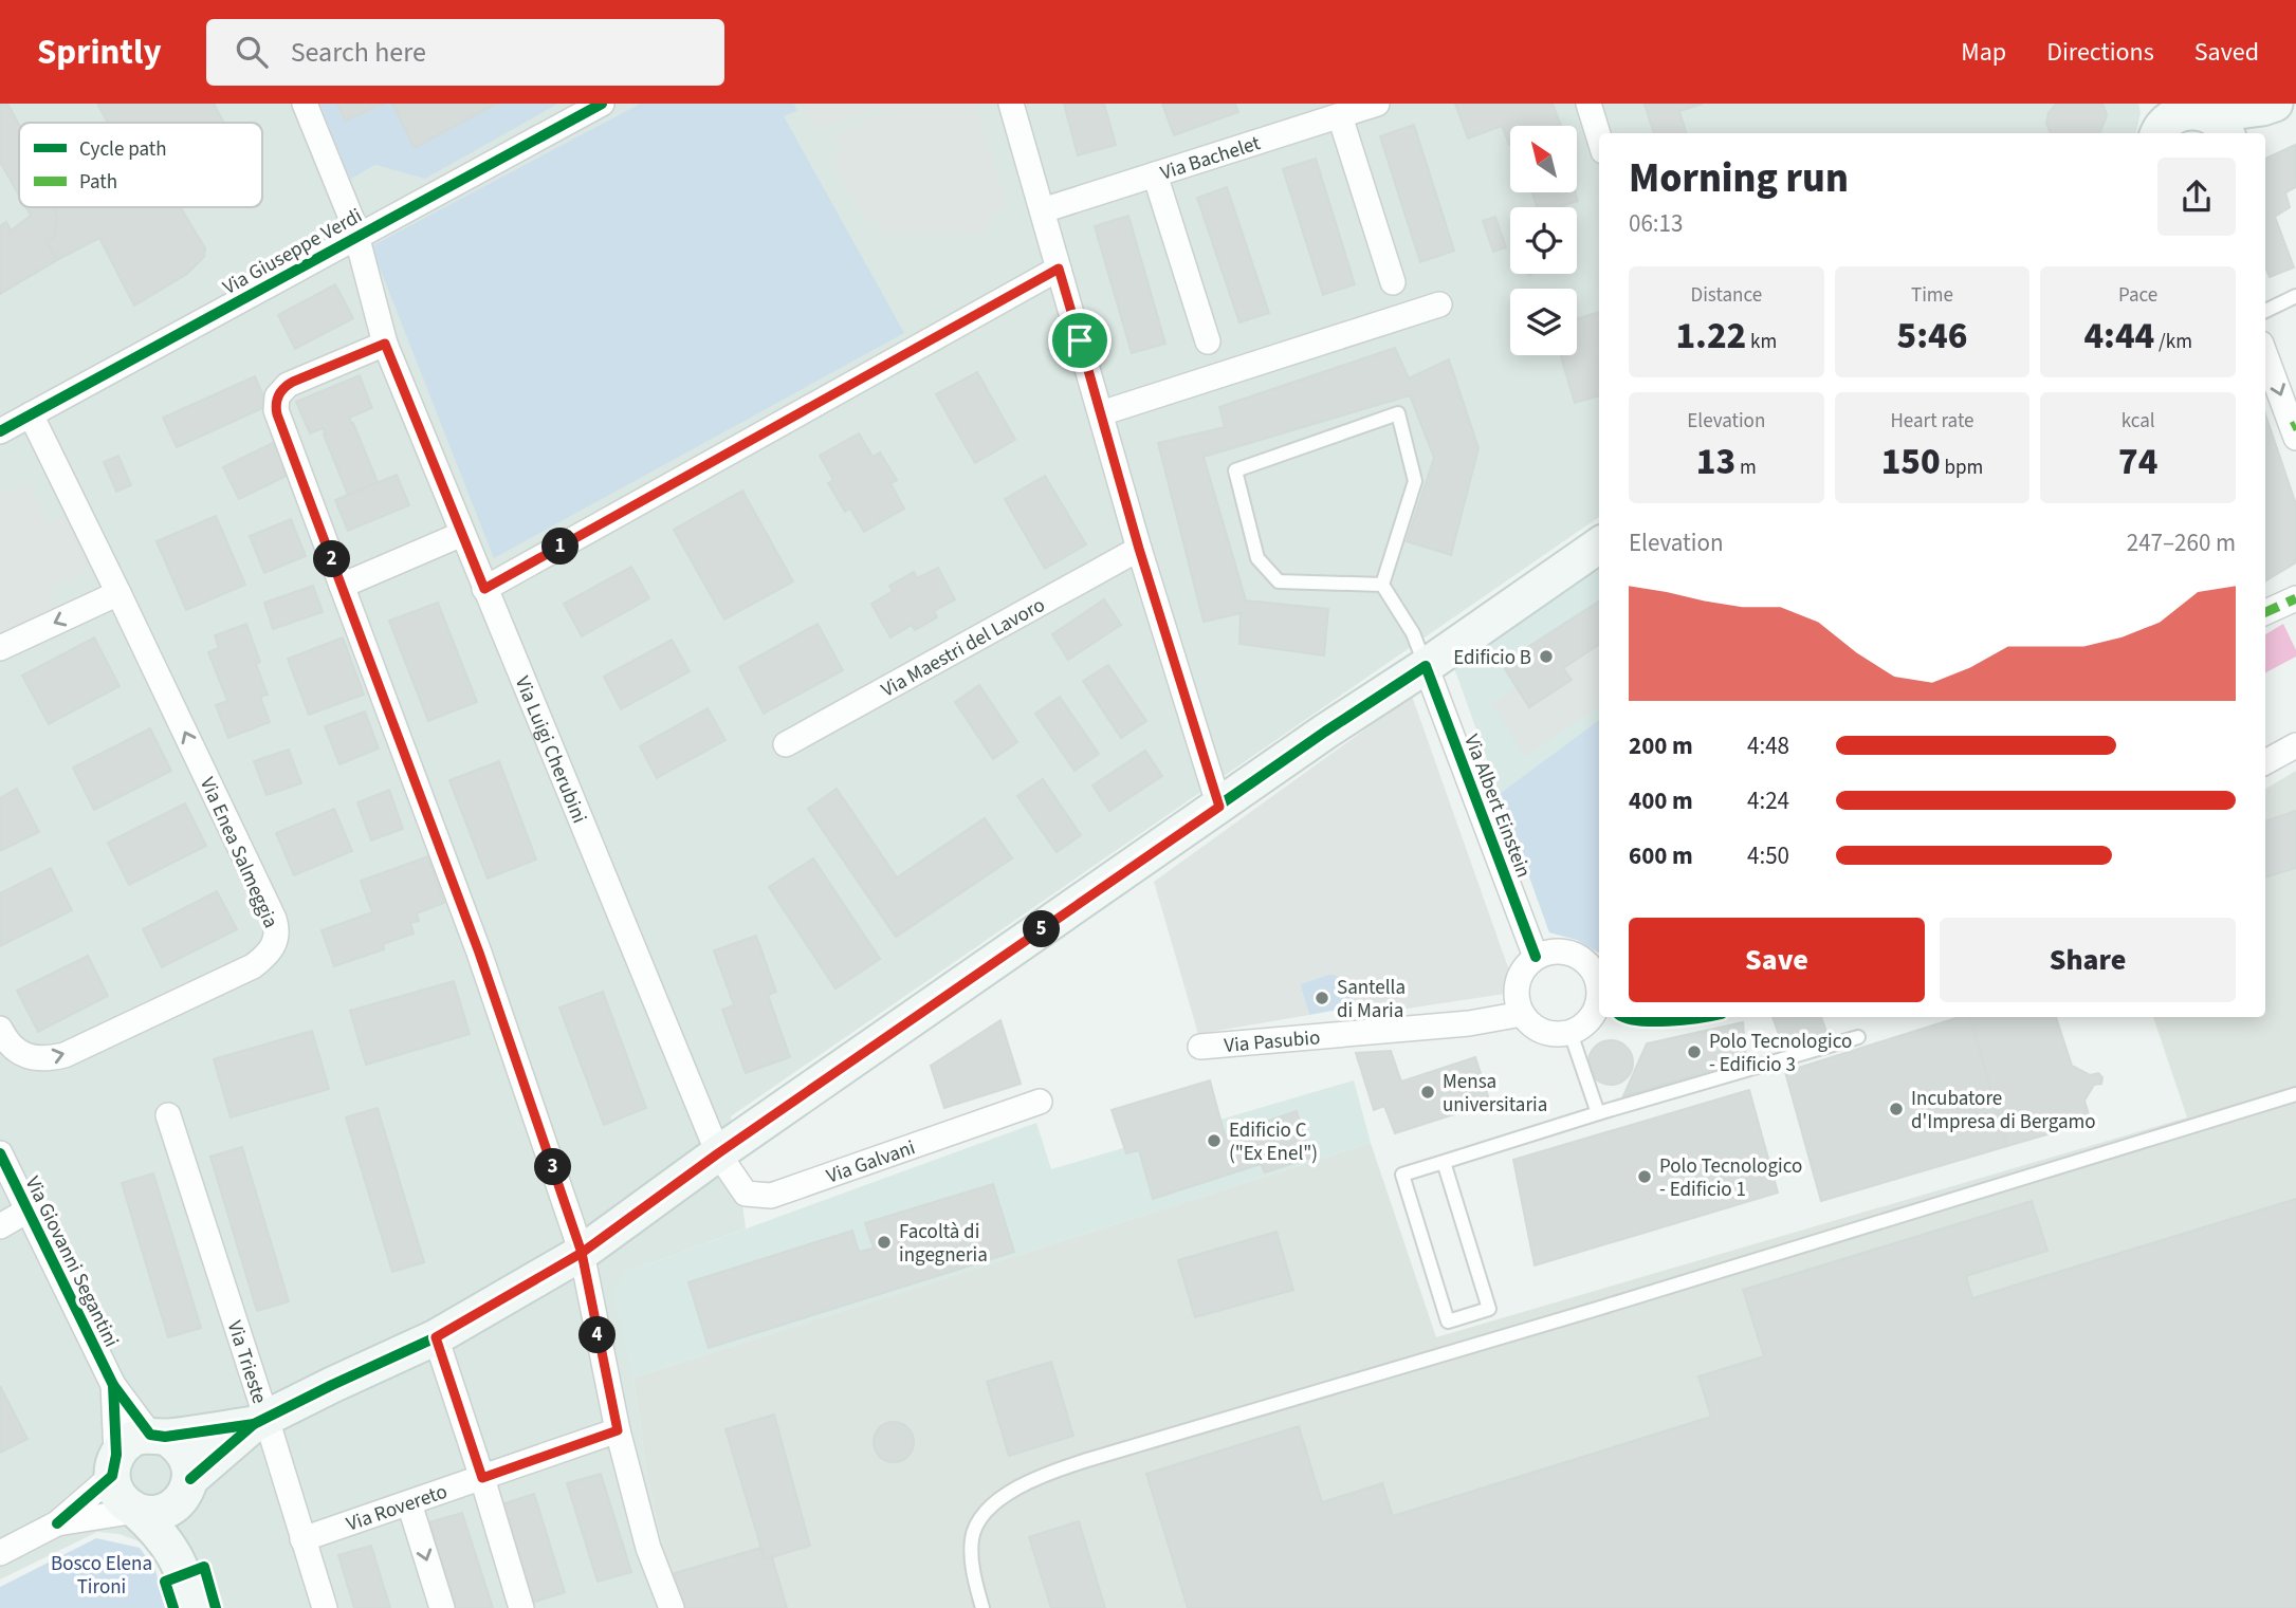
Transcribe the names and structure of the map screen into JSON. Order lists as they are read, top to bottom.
{
  "streets": {
    "street": [
      "Via Bachelet",
      "Via Giuseppe Verdi",
      "Via Maestri del Lavoro",
      "Via Luigi Cherubini",
      "Via Albert Einstein",
      "Via Enea Salmeggia",
      "Via Pasubio",
      "Via Galvani",
      "Via Giovanni Segantini",
      "Via Trieste",
      "Via Rovereto"
    ]
  },
  "crossings": [
    ["Via Giuseppe Verdi", "Via Luigi Cherubini"],
    ["Via Giuseppe Verdi", "Via Enea Salmeggia"],
    ["Via Luigi Cherubini", "Via Galvani"],
    ["Via Trieste", "Via Rovereto"]
  ],
  "parks": ["Bosco Elena Tironi"],
  "places": [
    "Edificio B",
    "Santella di Maria",
    "Polo Tecnologico - Edificio 3",
    "Mensa universitaria",
    "Incubatore d'Impresa di Bergamo",
    "Edificio C (\"Ex Enel\")",
    "Polo Tecnologico - Edificio 1",
    "Facoltà di ingegneria"
  ],
  "legend": ["Cycle path", "Path"],
  "north": "top left",
  "page": {
    "header": "Sprintly",
    "search": "Search here",
    "nav": ["Map", "Directions", "Saved"],
    "heading": ["Morning run", "06:13"],
    "stats": [
      ["Distance", "1.22 km"],
      ["Time", "5:46"],
      ["Pace", "4:44 /km"],
      ["Elevation", "13 m"],
      ["Heart rate", "150 bpm"],
      ["kcal", "74"]
    ],
    "chart": ["Elevation", "247–260 m"],
    "pins": [
      "1",
      "2",
      "5",
      "3",
      "4"
    ],
    "list": [
      {
        "name": "200 m",
        "note": "4:48"
      },
      {
        "name": "400 m",
        "note": "4:24"
      },
      {
        "name": "600 m",
        "note": "4:50"
      }
    ],
    "buttons": ["Save", "Share"]
  }
}
